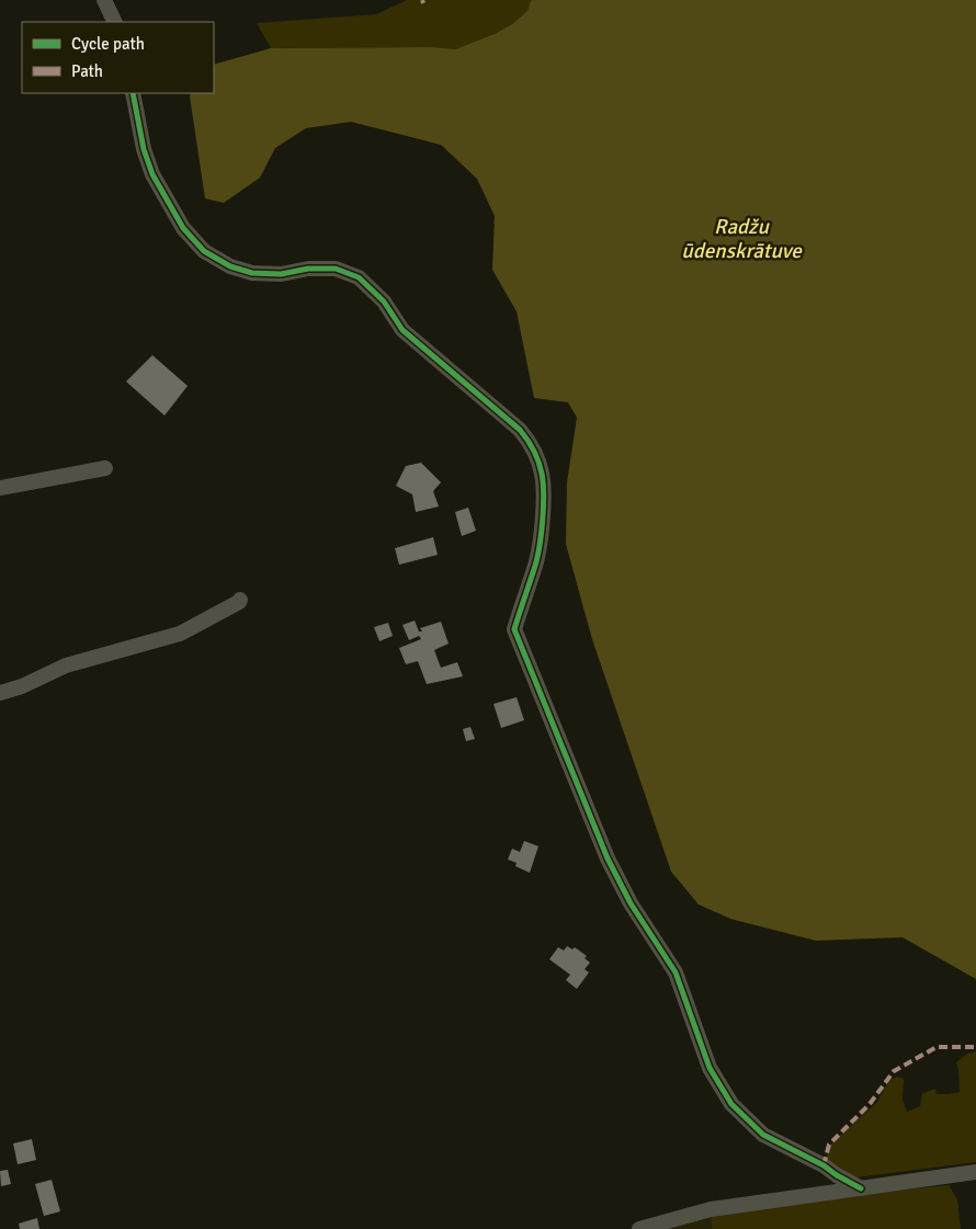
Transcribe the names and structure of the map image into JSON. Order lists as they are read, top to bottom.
{
  "water": ["Radžu ūdenskrātuve"],
  "legend": ["Cycle path", "Path"]
}
